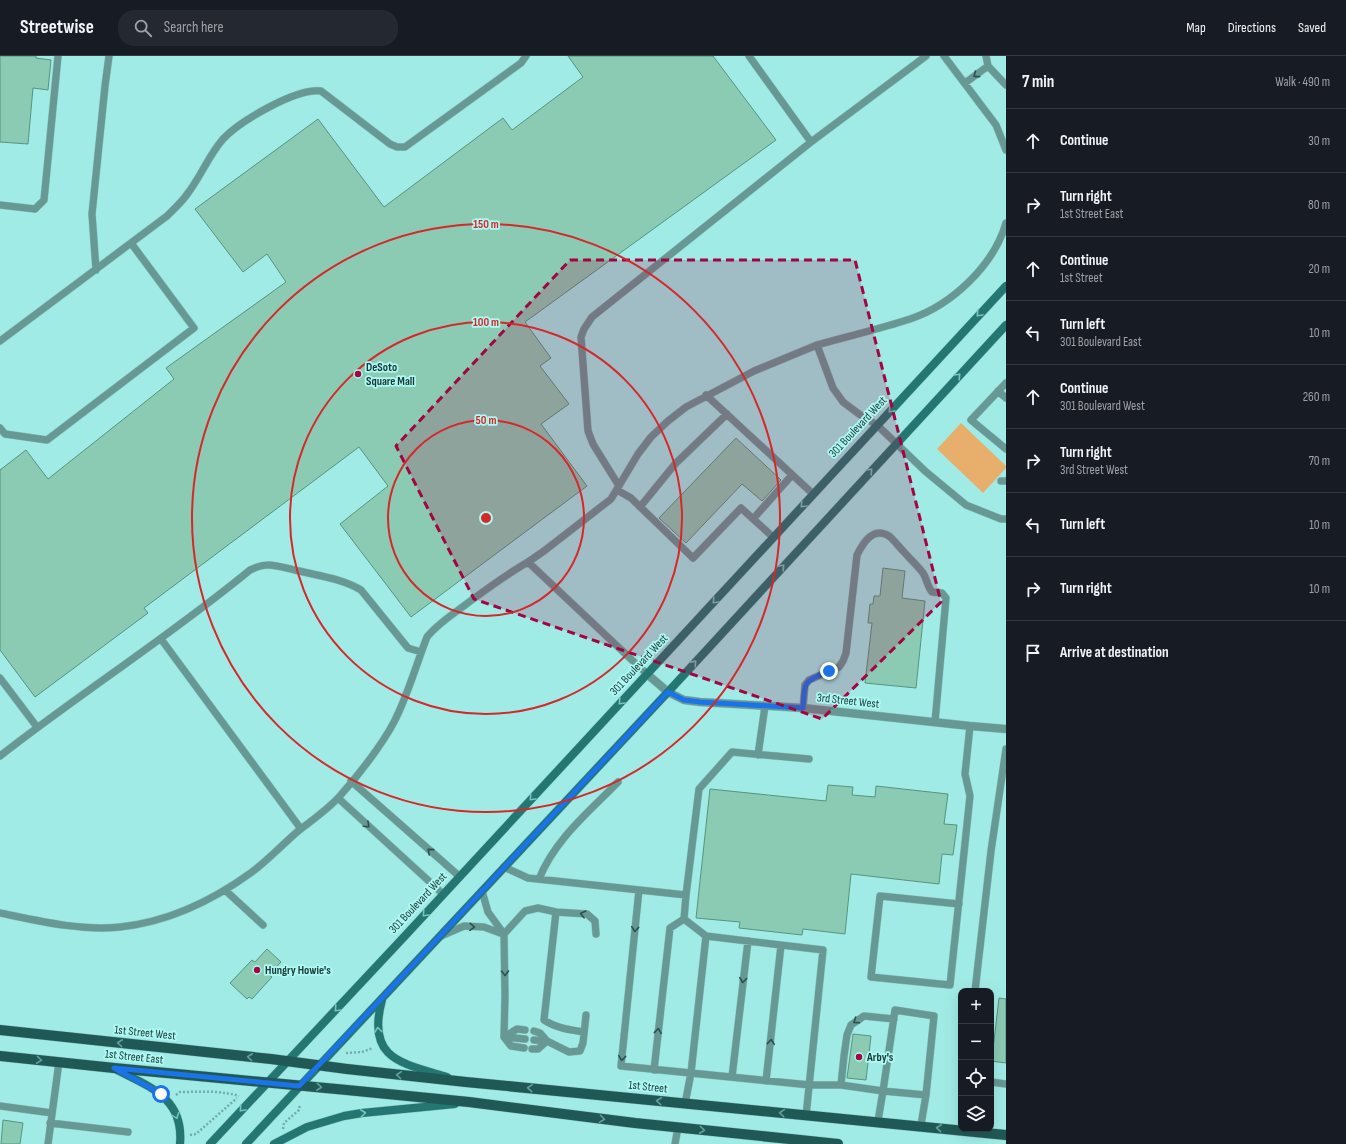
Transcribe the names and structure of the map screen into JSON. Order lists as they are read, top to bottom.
{
  "streets": {
    "main road": [
      "301 Boulevard West",
      "1st Street West",
      "1st Street East",
      "1st Street"
    ],
    "street": ["3rd Street West"]
  },
  "crossings": [
    ["301 Boulevard West", "3rd Street West"],
    ["301 Boulevard West", "1st Street West"],
    ["301 Boulevard West", "1st Street East"],
    ["301 Boulevard West", "1st Street"],
    ["1st Street West", "1st Street"]
  ],
  "one_way": ["1st Street West"],
  "places": ["DeSoto Square Mall", "Hungry Howie's", "Arby's"],
  "page": {
    "header": "Streetwise",
    "search": "Search here",
    "nav": ["Map", "Directions", "Saved"],
    "heading": ["7 min", "Walk · 490 m"],
    "list": [
      ["Continue", "30 m"],
      ["Turn right", "1st Street East", "80 m"],
      ["Continue", "1st Street", "20 m"],
      ["Turn left", "301 Boulevard East", "10 m"],
      ["Continue", "301 Boulevard West", "260 m"],
      ["Turn right", "3rd Street West", "70 m"],
      ["Turn left", "10 m"],
      ["Turn right", "10 m"],
      "Arrive at destination"
    ],
    "map_buttons": ["+", "−"]
  },
  "rings": ["150 m", "100 m", "50 m"]
}
